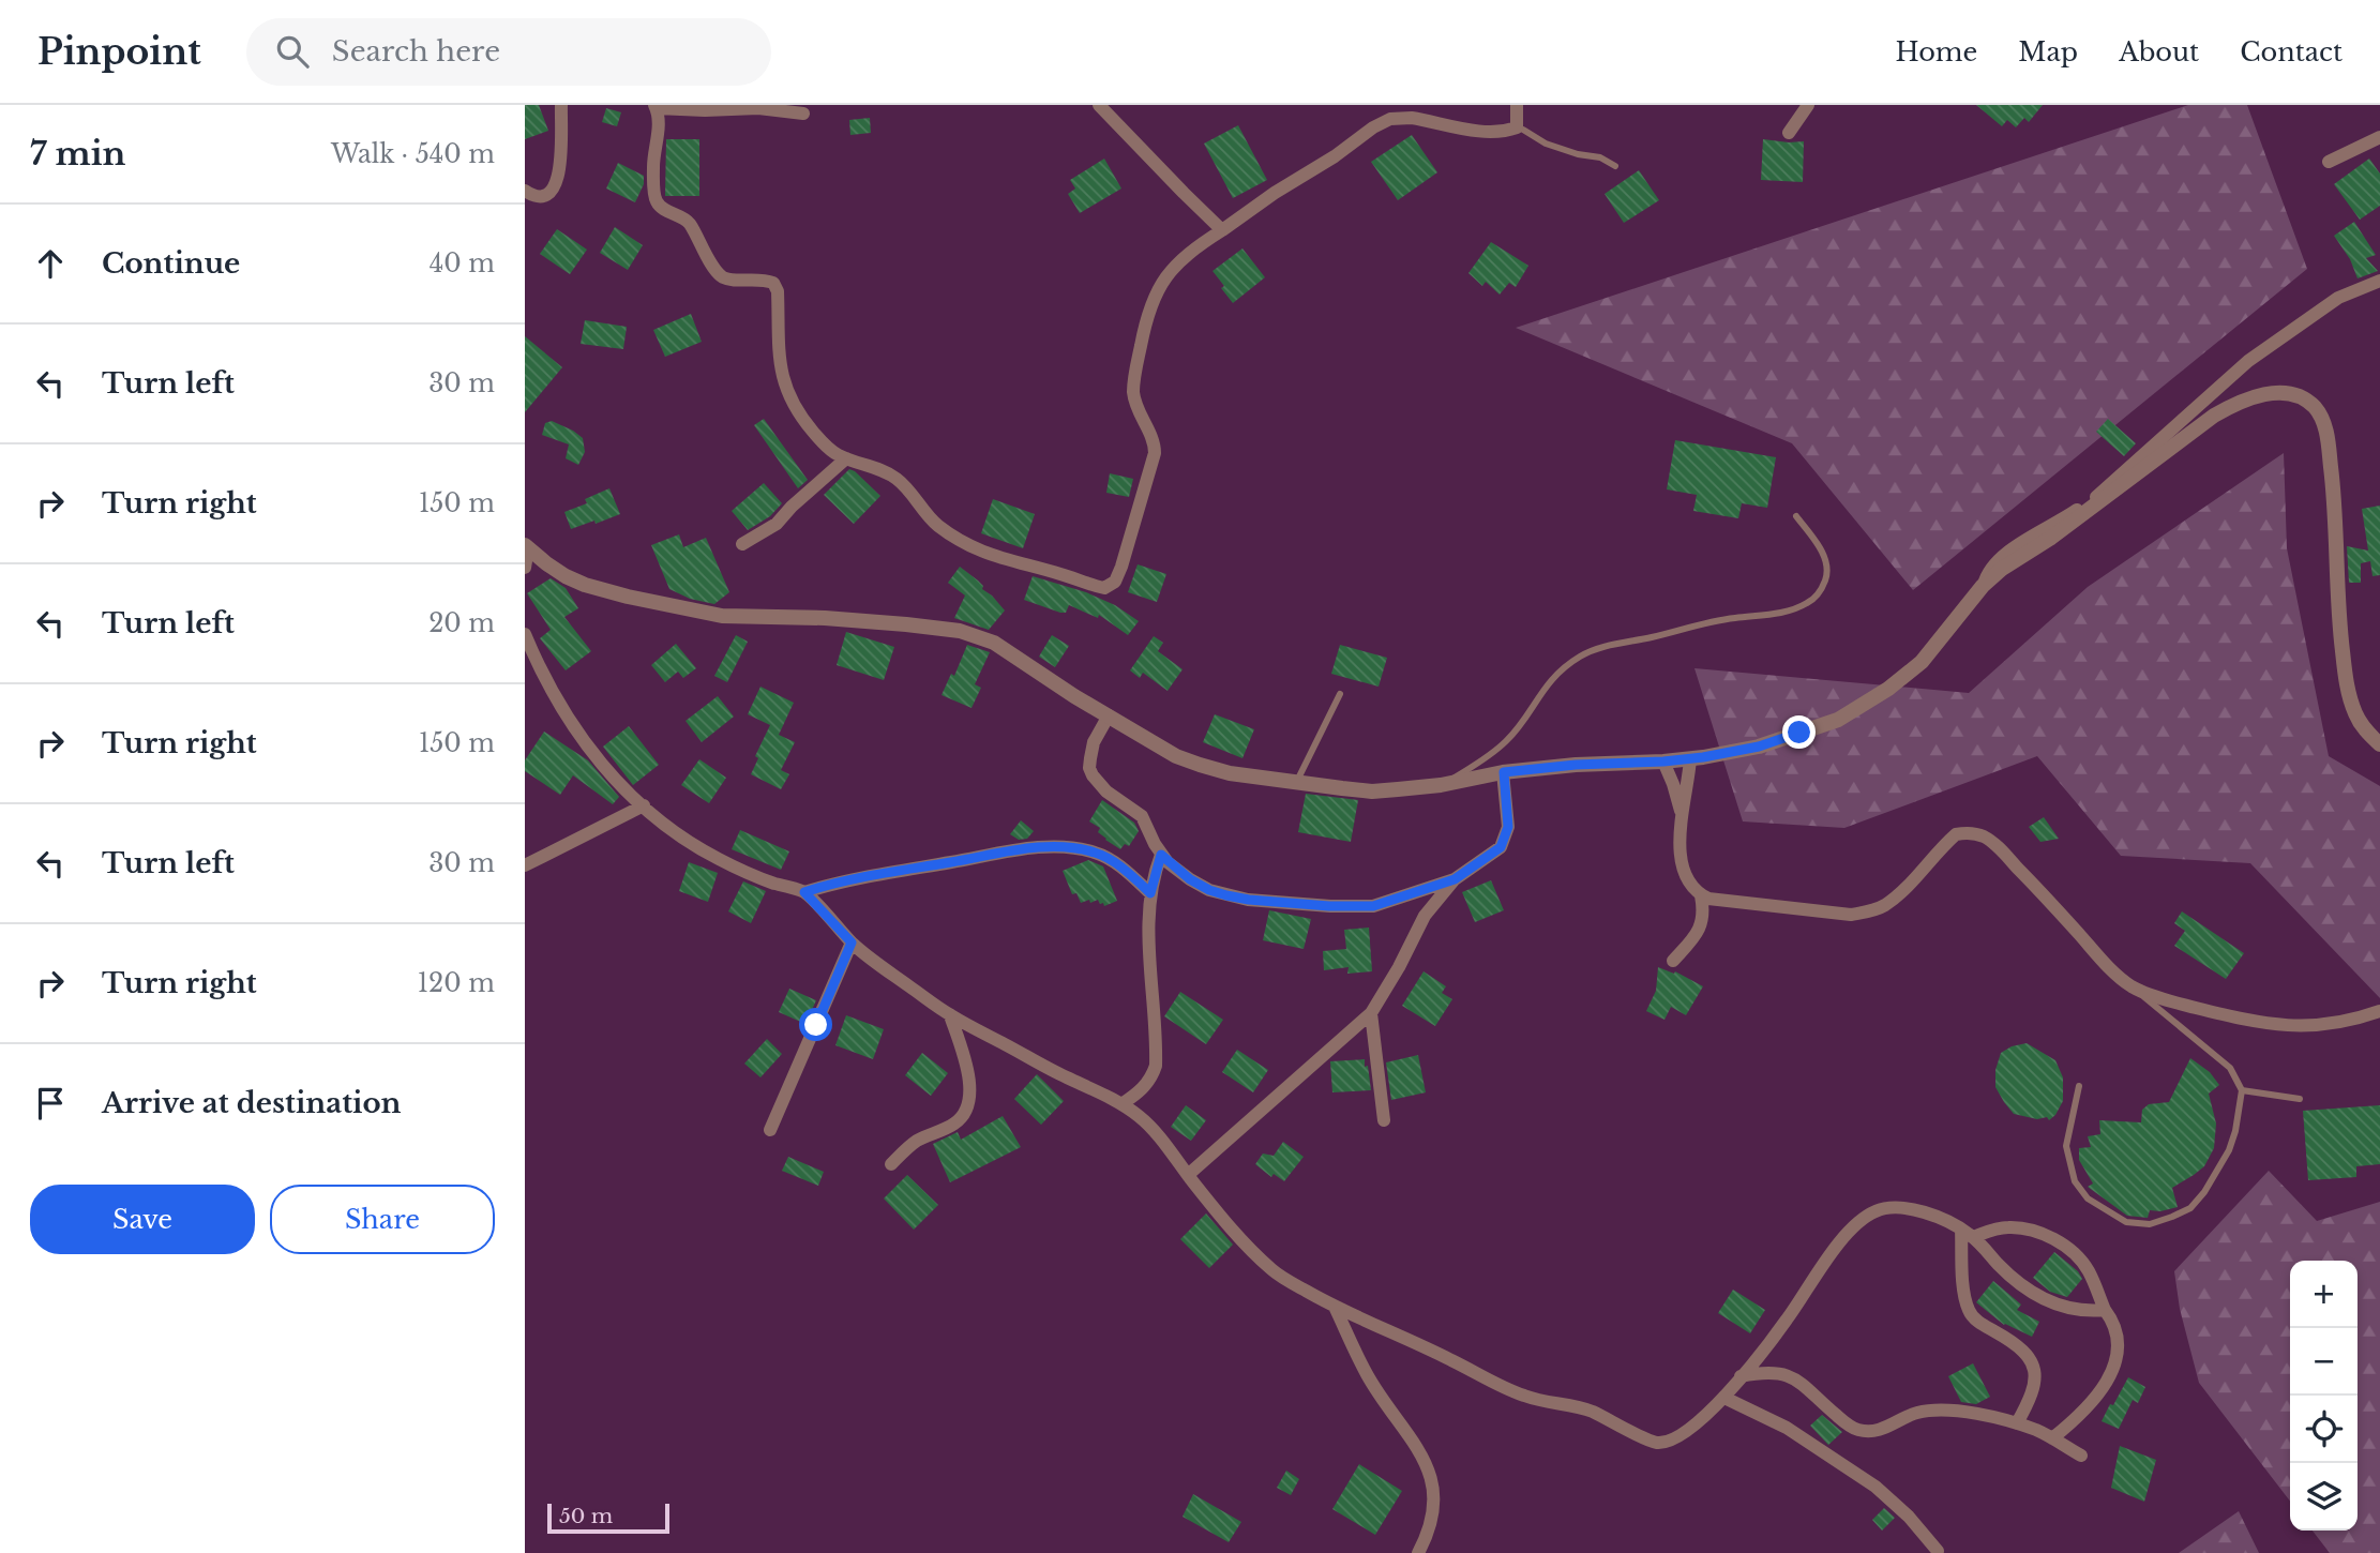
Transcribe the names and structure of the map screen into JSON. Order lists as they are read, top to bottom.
{
  "scale_bar": "50 m",
  "page": {
    "header": "Pinpoint",
    "search": "Search here",
    "nav": [
      "Home",
      "Map",
      "About",
      "Contact"
    ],
    "heading": ["7 min", "Walk · 540 m"],
    "list": [
      ["Continue", "40 m"],
      ["Turn left", "30 m"],
      ["Turn right", "150 m"],
      ["Turn left", "20 m"],
      ["Turn right", "150 m"],
      ["Turn left", "30 m"],
      ["Turn right", "120 m"],
      "Arrive at destination"
    ],
    "buttons": ["Save", "Share"],
    "map_buttons": ["+", "−"],
    "scale": "50 m"
  }
}
